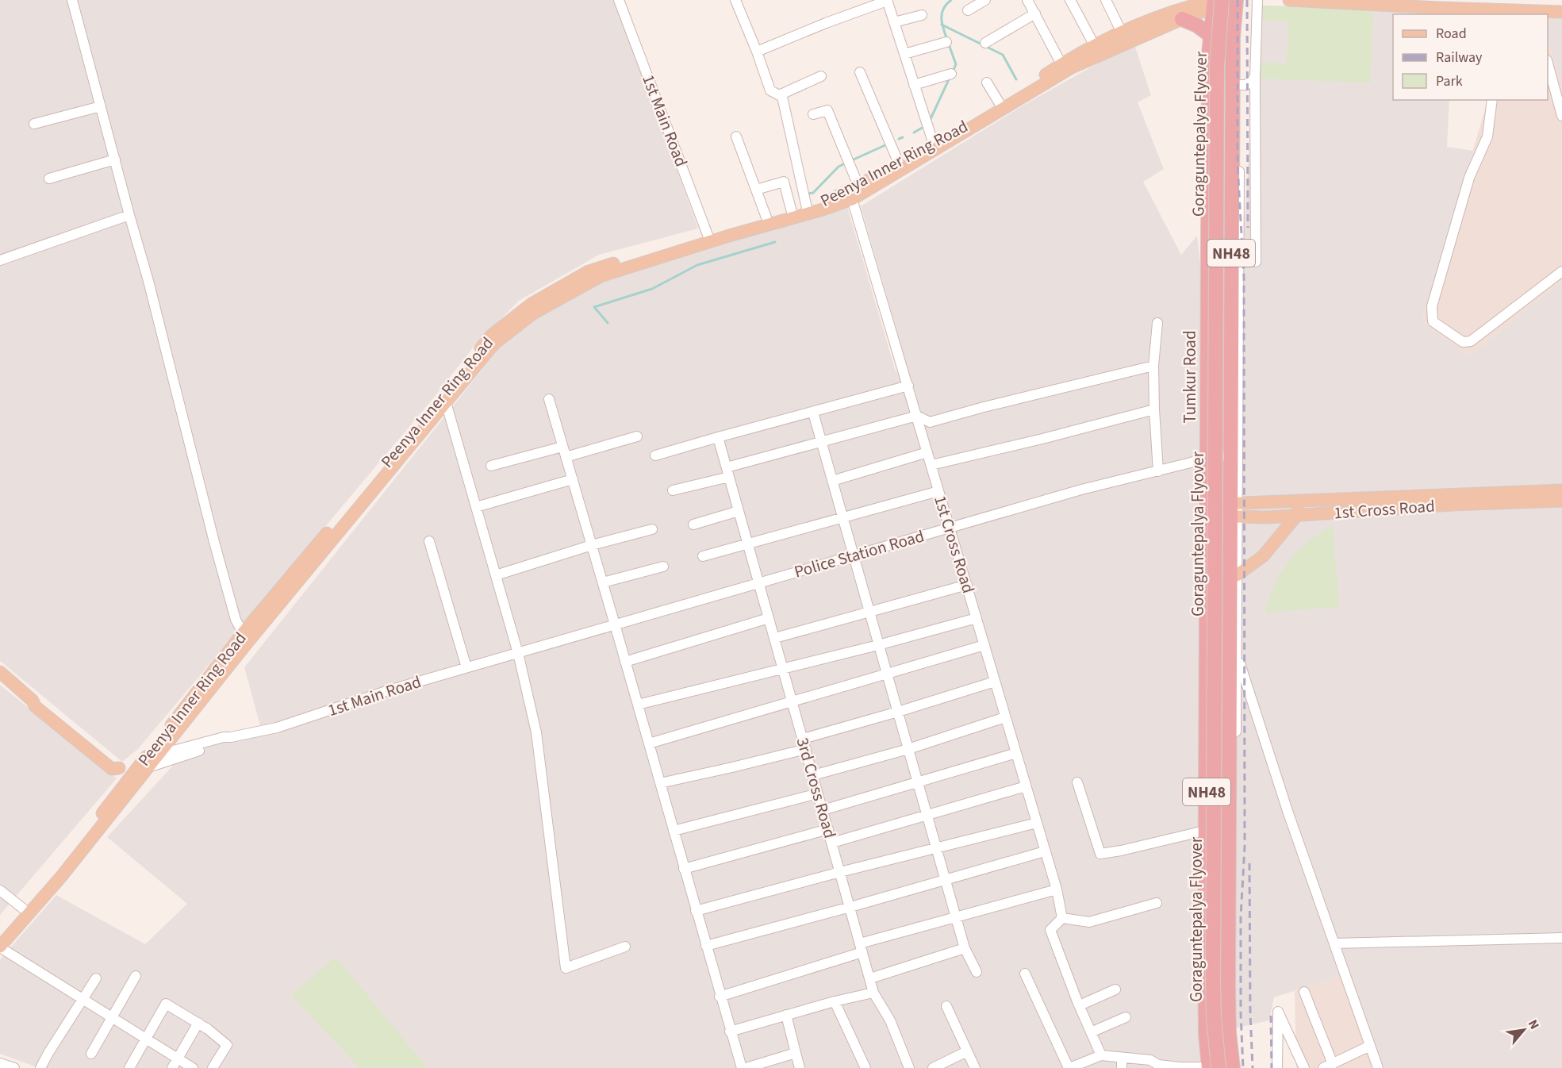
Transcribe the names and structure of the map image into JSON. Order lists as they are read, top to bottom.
{
  "streets": {
    "highway": ["Goraguntepalya Flyover", "NH48", "Tumkur Road"],
    "main road": ["Peenya Inner Ring Road", "1st Cross Road"],
    "street": ["1st Main Road", "Police Station Road", "3rd Cross Road"]
  },
  "crossings": [
    ["1st Main Road", "Peenya Inner Ring Road"],
    ["1st Main Road", "Police Station Road"],
    ["Goraguntepalya Flyover", "Peenya Inner Ring Road"],
    ["Goraguntepalya Flyover", "NH48"],
    ["Goraguntepalya Flyover", "Tumkur Road"],
    ["Peenya Inner Ring Road", "NH48"],
    ["Peenya Inner Ring Road", "Tumkur Road"],
    ["Peenya Inner Ring Road", "1st Cross Road"],
    ["NH48", "Tumkur Road"],
    ["NH48", "1st Cross Road"],
    ["NH48", "Police Station Road"],
    ["Tumkur Road", "1st Cross Road"],
    ["Tumkur Road", "Police Station Road"],
    ["1st Cross Road", "Police Station Road"],
    ["Police Station Road", "3rd Cross Road"]
  ],
  "legend": ["Road", "Railway", "Park"],
  "north": "top right"
}
